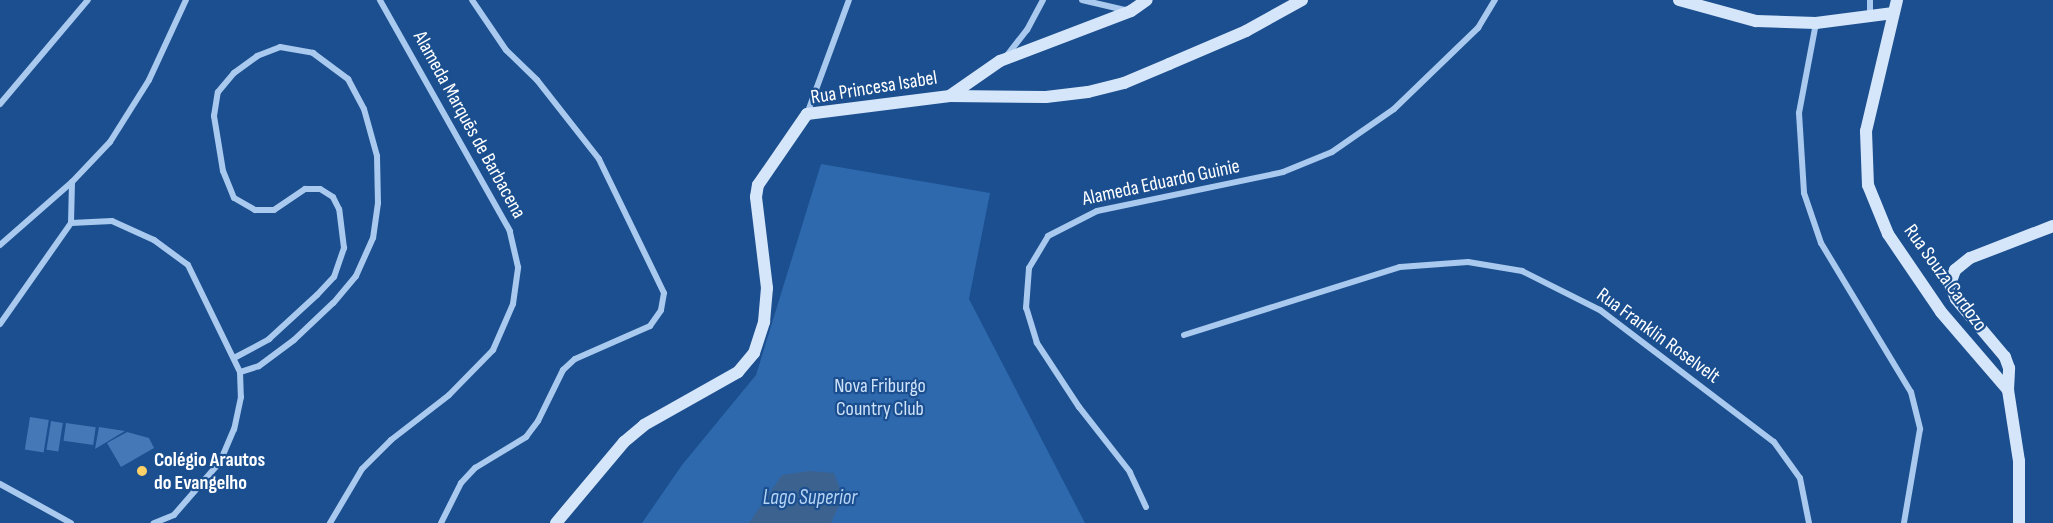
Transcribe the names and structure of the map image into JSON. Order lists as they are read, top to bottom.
{
  "streets": {
    "street": [
      "Rua Princesa Isabel",
      "Alameda Marquẽs de Barbacena",
      "Alameda Eduardo Guinie",
      "Rua Souza Cardozo",
      "Rua Franklin Roselvelt"
    ]
  },
  "water": ["Lago Superior"],
  "parks": ["Nova Friburgo Country Club"],
  "places": ["Colégio Arautos do Evangelho"]
}
